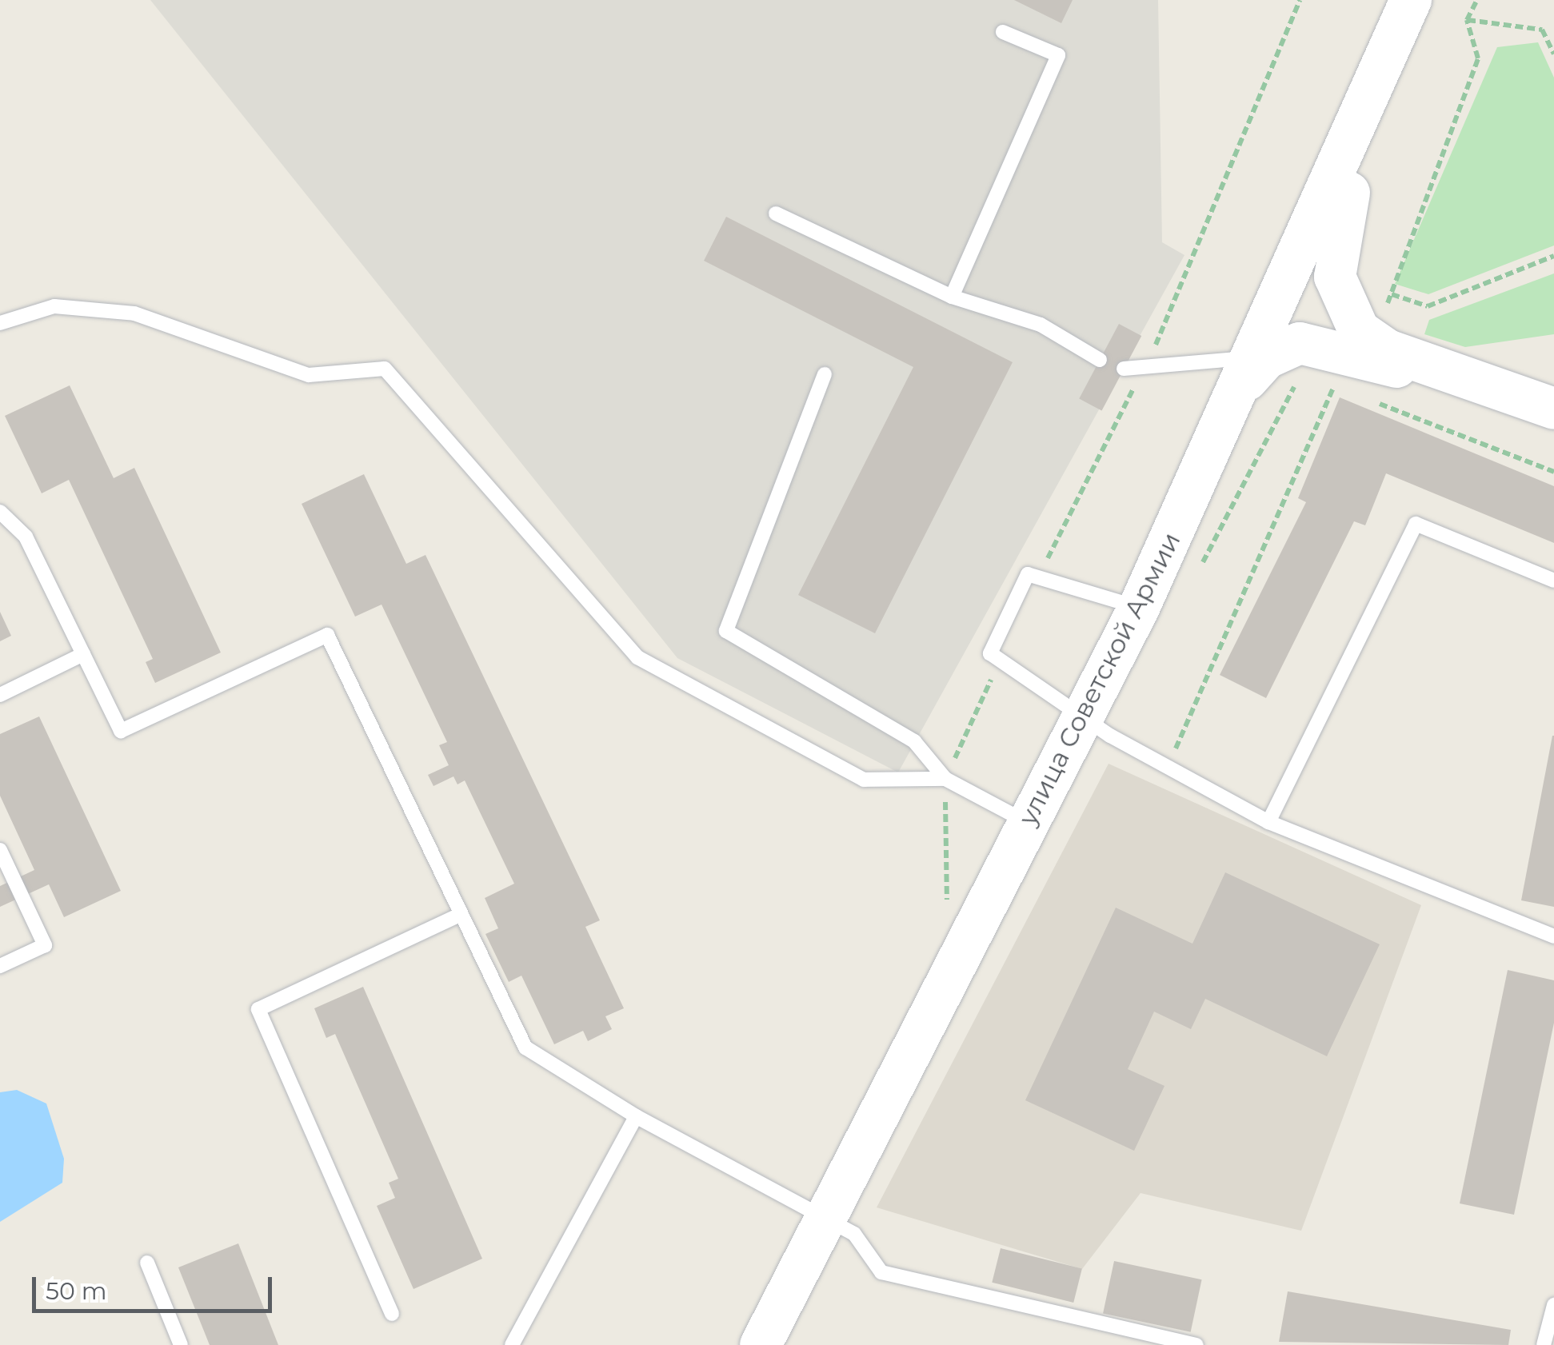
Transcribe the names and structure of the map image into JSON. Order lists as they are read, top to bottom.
{
  "streets": {
    "street": ["улица Советской Армии"]
  },
  "scale_bar": "50 m"
}
